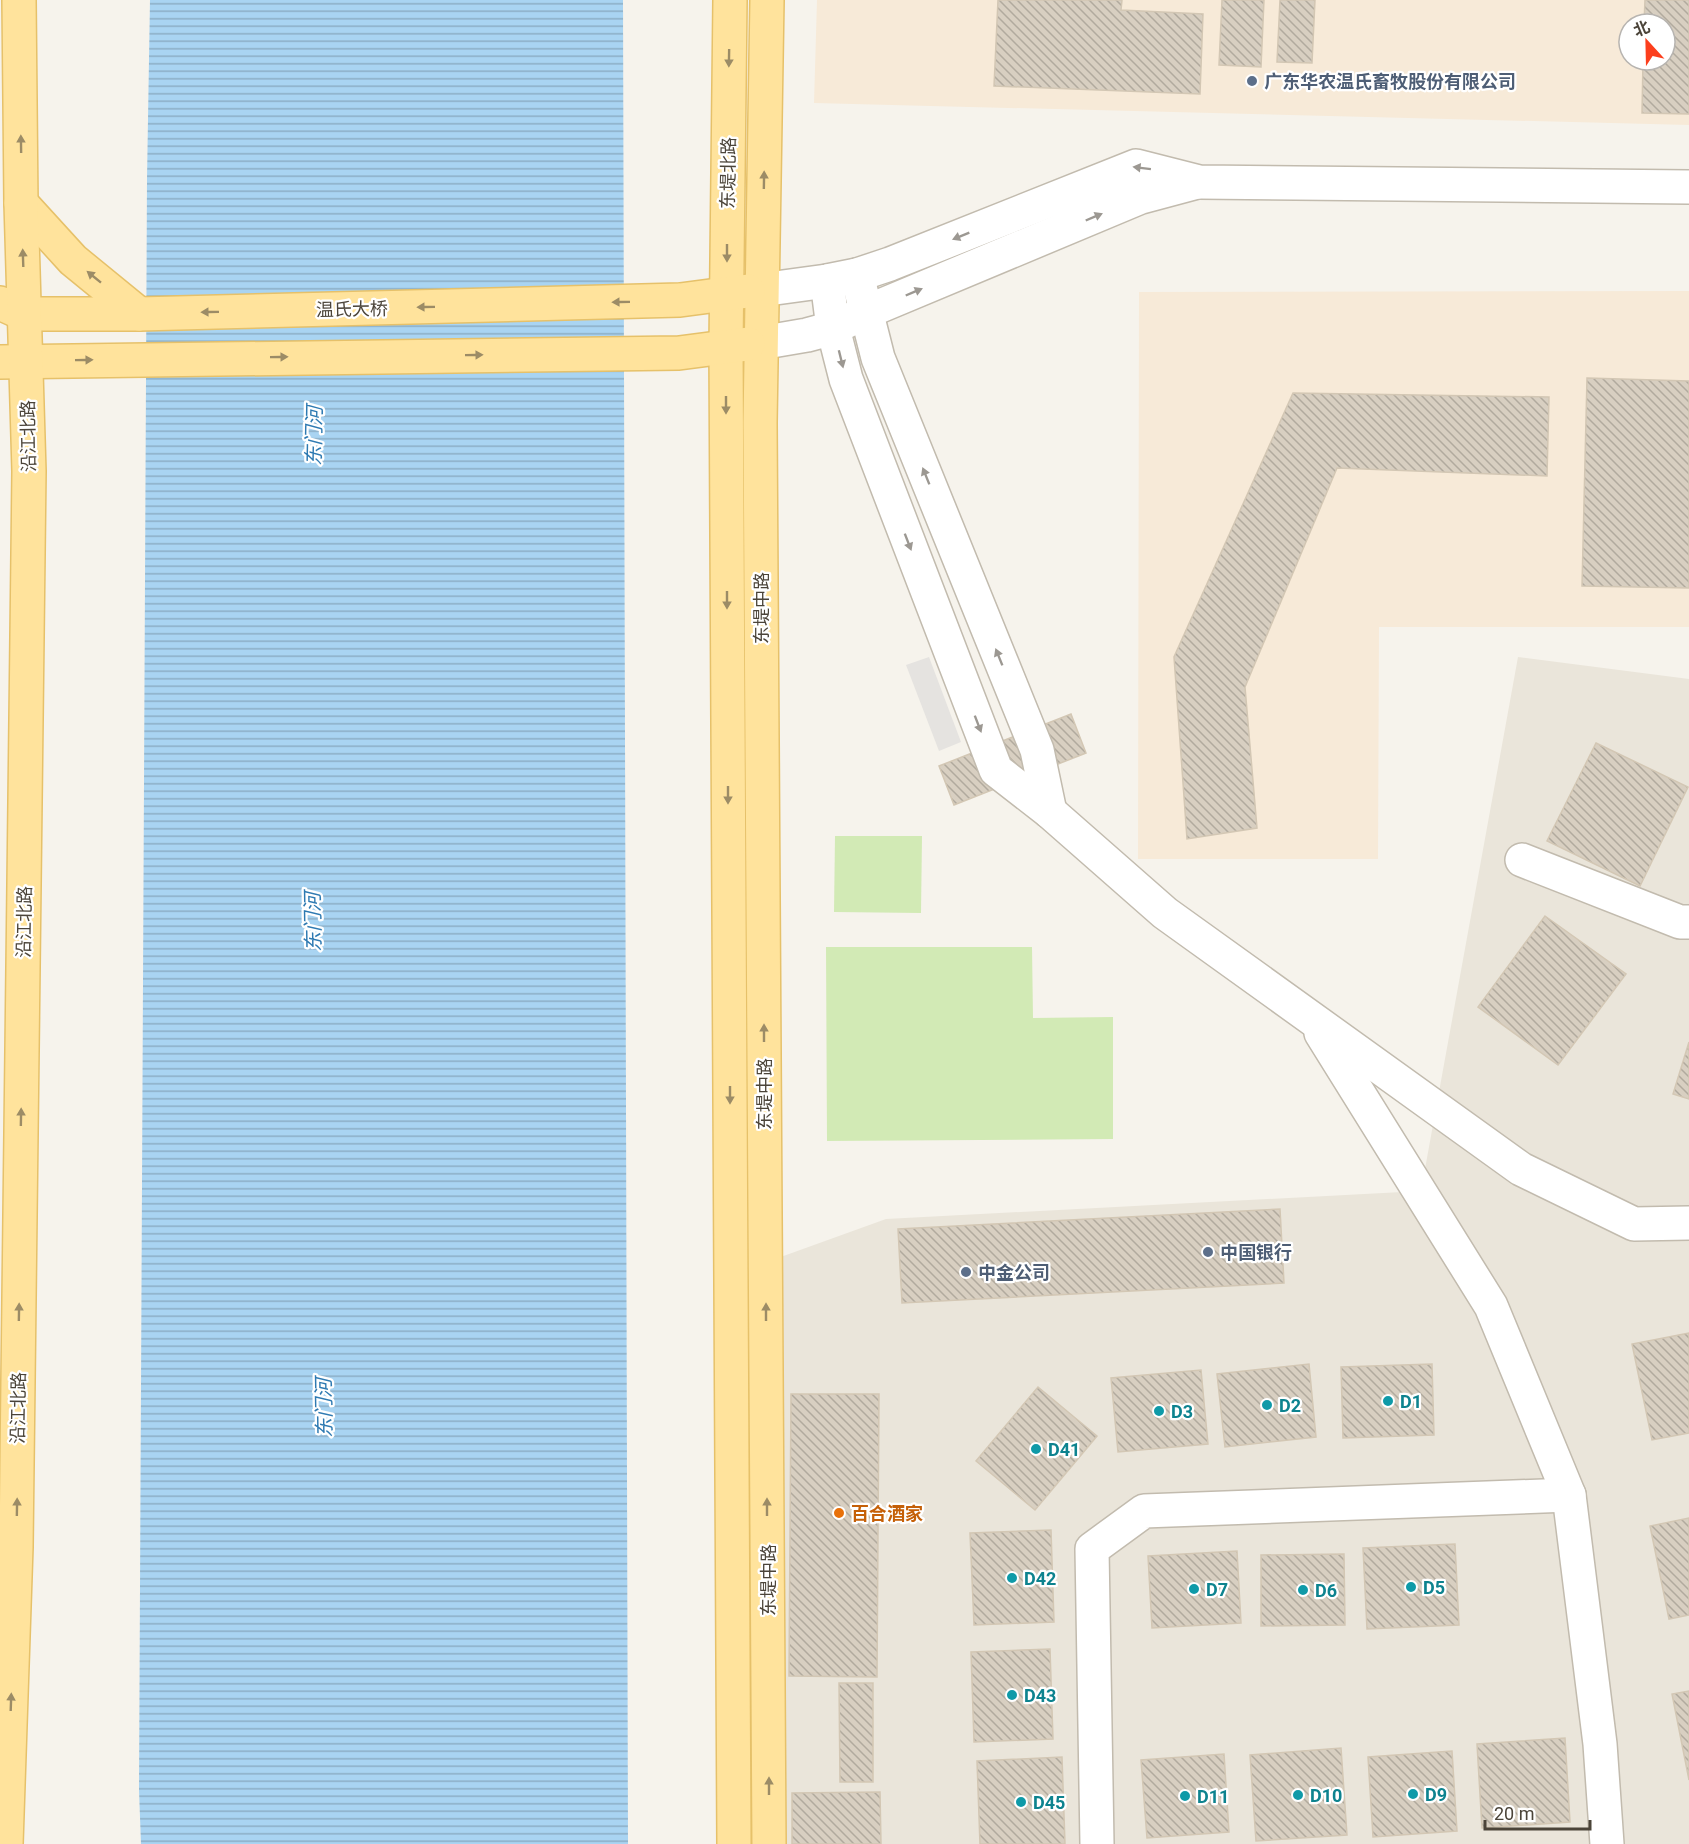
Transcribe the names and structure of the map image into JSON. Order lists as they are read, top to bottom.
{
  "streets": {
    "main road": [
      "东堤北路",
      "温氏大桥",
      "沿江北路",
      "东堤中路"
    ]
  },
  "crossings": [
    ["东堤北路", "温氏大桥"],
    ["东堤北路", "东堤中路"],
    ["温氏大桥", "沿江北路"]
  ],
  "one_way": ["沿江北路"],
  "water": ["东门河"],
  "places": [
    "广东华农温氏畜牧股份有限公司",
    "中国银行",
    "中金公司",
    "D1",
    "D2",
    "D3",
    "D41",
    "百合酒家",
    "D42",
    "D5",
    "D7",
    "D6",
    "D43",
    "D9",
    "D10",
    "D11",
    "D45"
  ],
  "scale_bar": "20 m",
  "north": "top"
}
